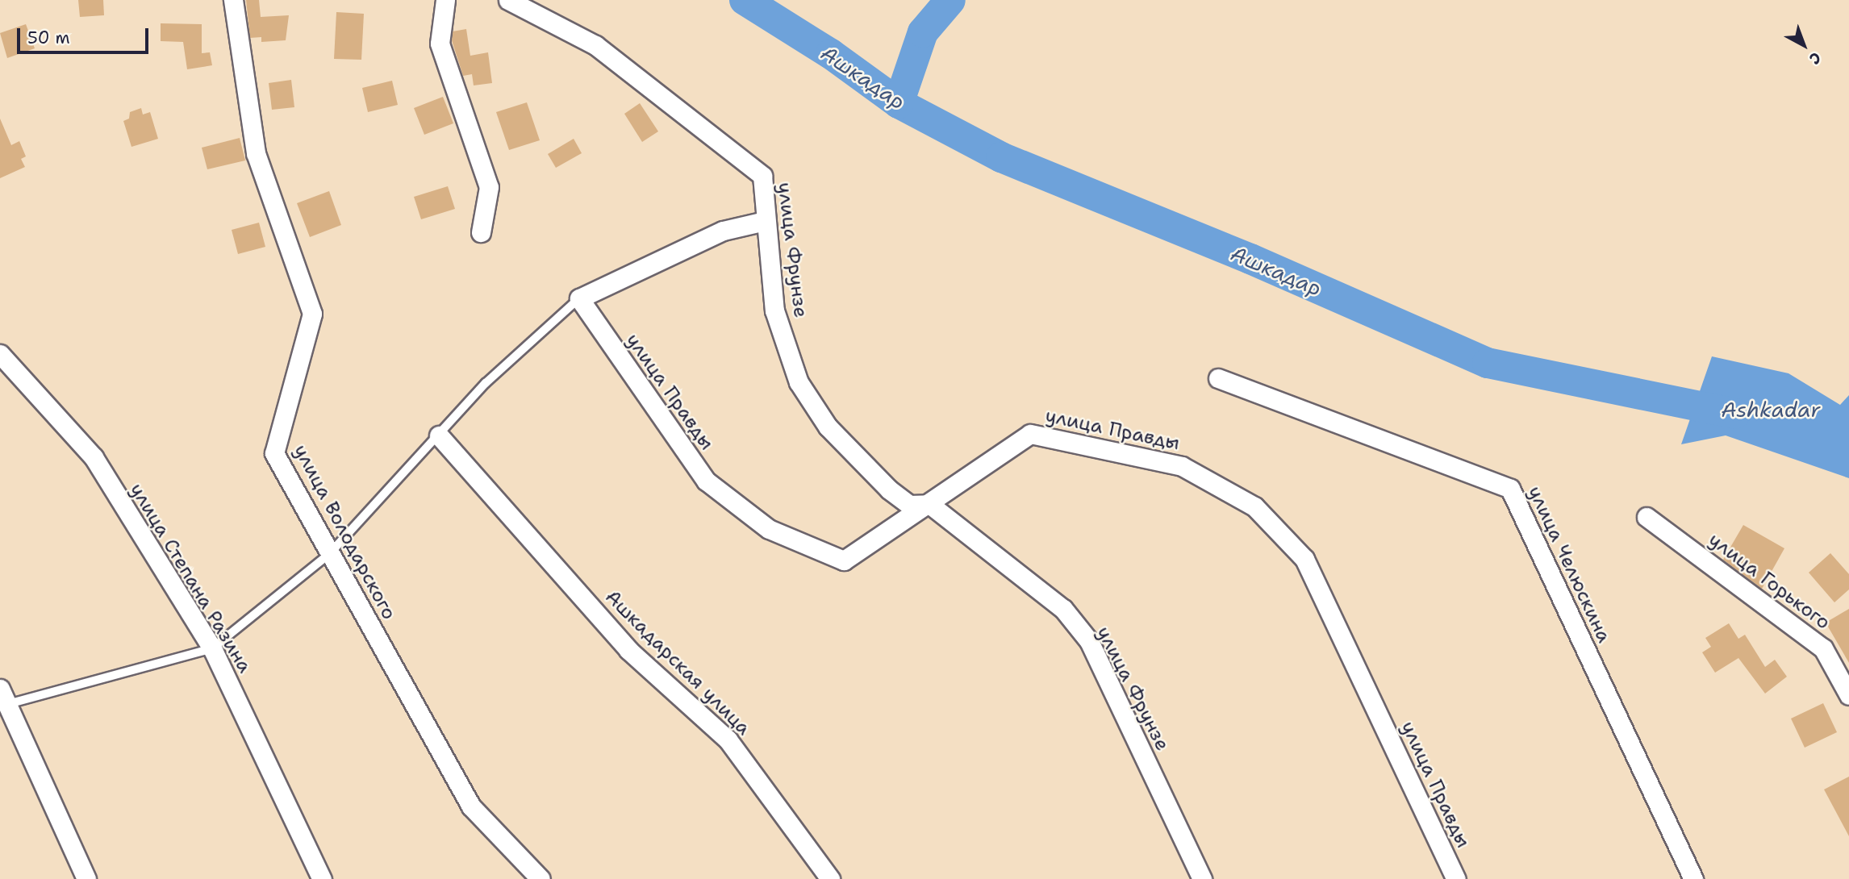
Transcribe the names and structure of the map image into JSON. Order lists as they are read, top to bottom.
{
  "streets": {
    "street": [
      "улица Фрунзе",
      "улица Правды",
      "улица Володарского",
      "улица Челюскина",
      "улица Степана Разина",
      "улица Горького",
      "Ашкадарская улица"
    ]
  },
  "crossings": [
    ["улица Фрунзе", "улица Правды"]
  ],
  "water": ["Ашкадар", "Ashkadar"],
  "scale_bar": "50 m",
  "north": "bottom right"
}
